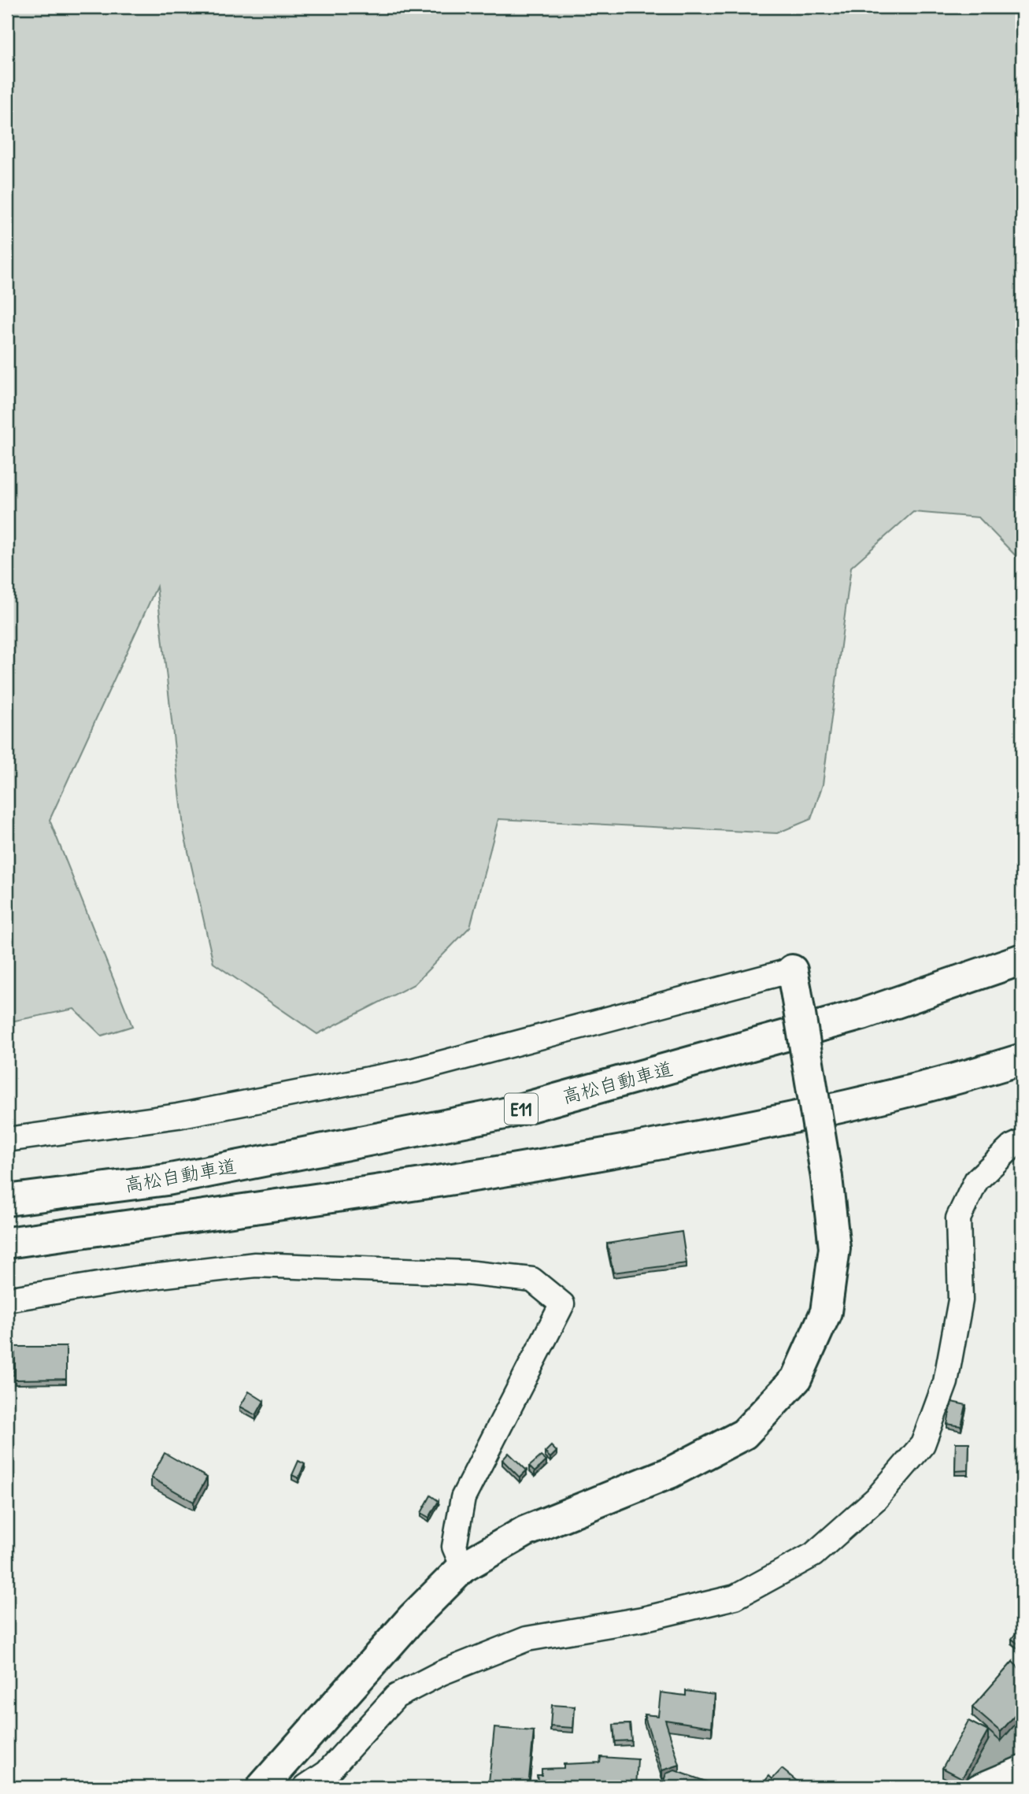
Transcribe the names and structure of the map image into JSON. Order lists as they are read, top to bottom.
{
  "streets": {
    "main road": ["高松自動車道", "E11"]
  }
}
